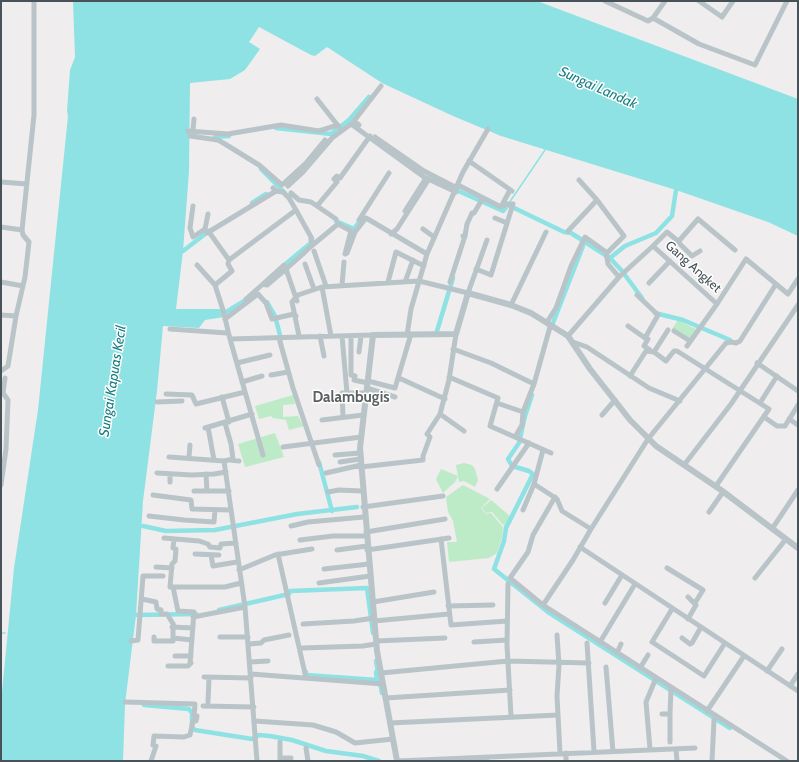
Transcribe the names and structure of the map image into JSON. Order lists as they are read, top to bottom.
{
  "streets": {
    "street": ["Gang Angket"]
  },
  "districts": ["Dalambugis"],
  "water": ["Sungai Landak", "Sungai Kapuas Kecil"]
}
